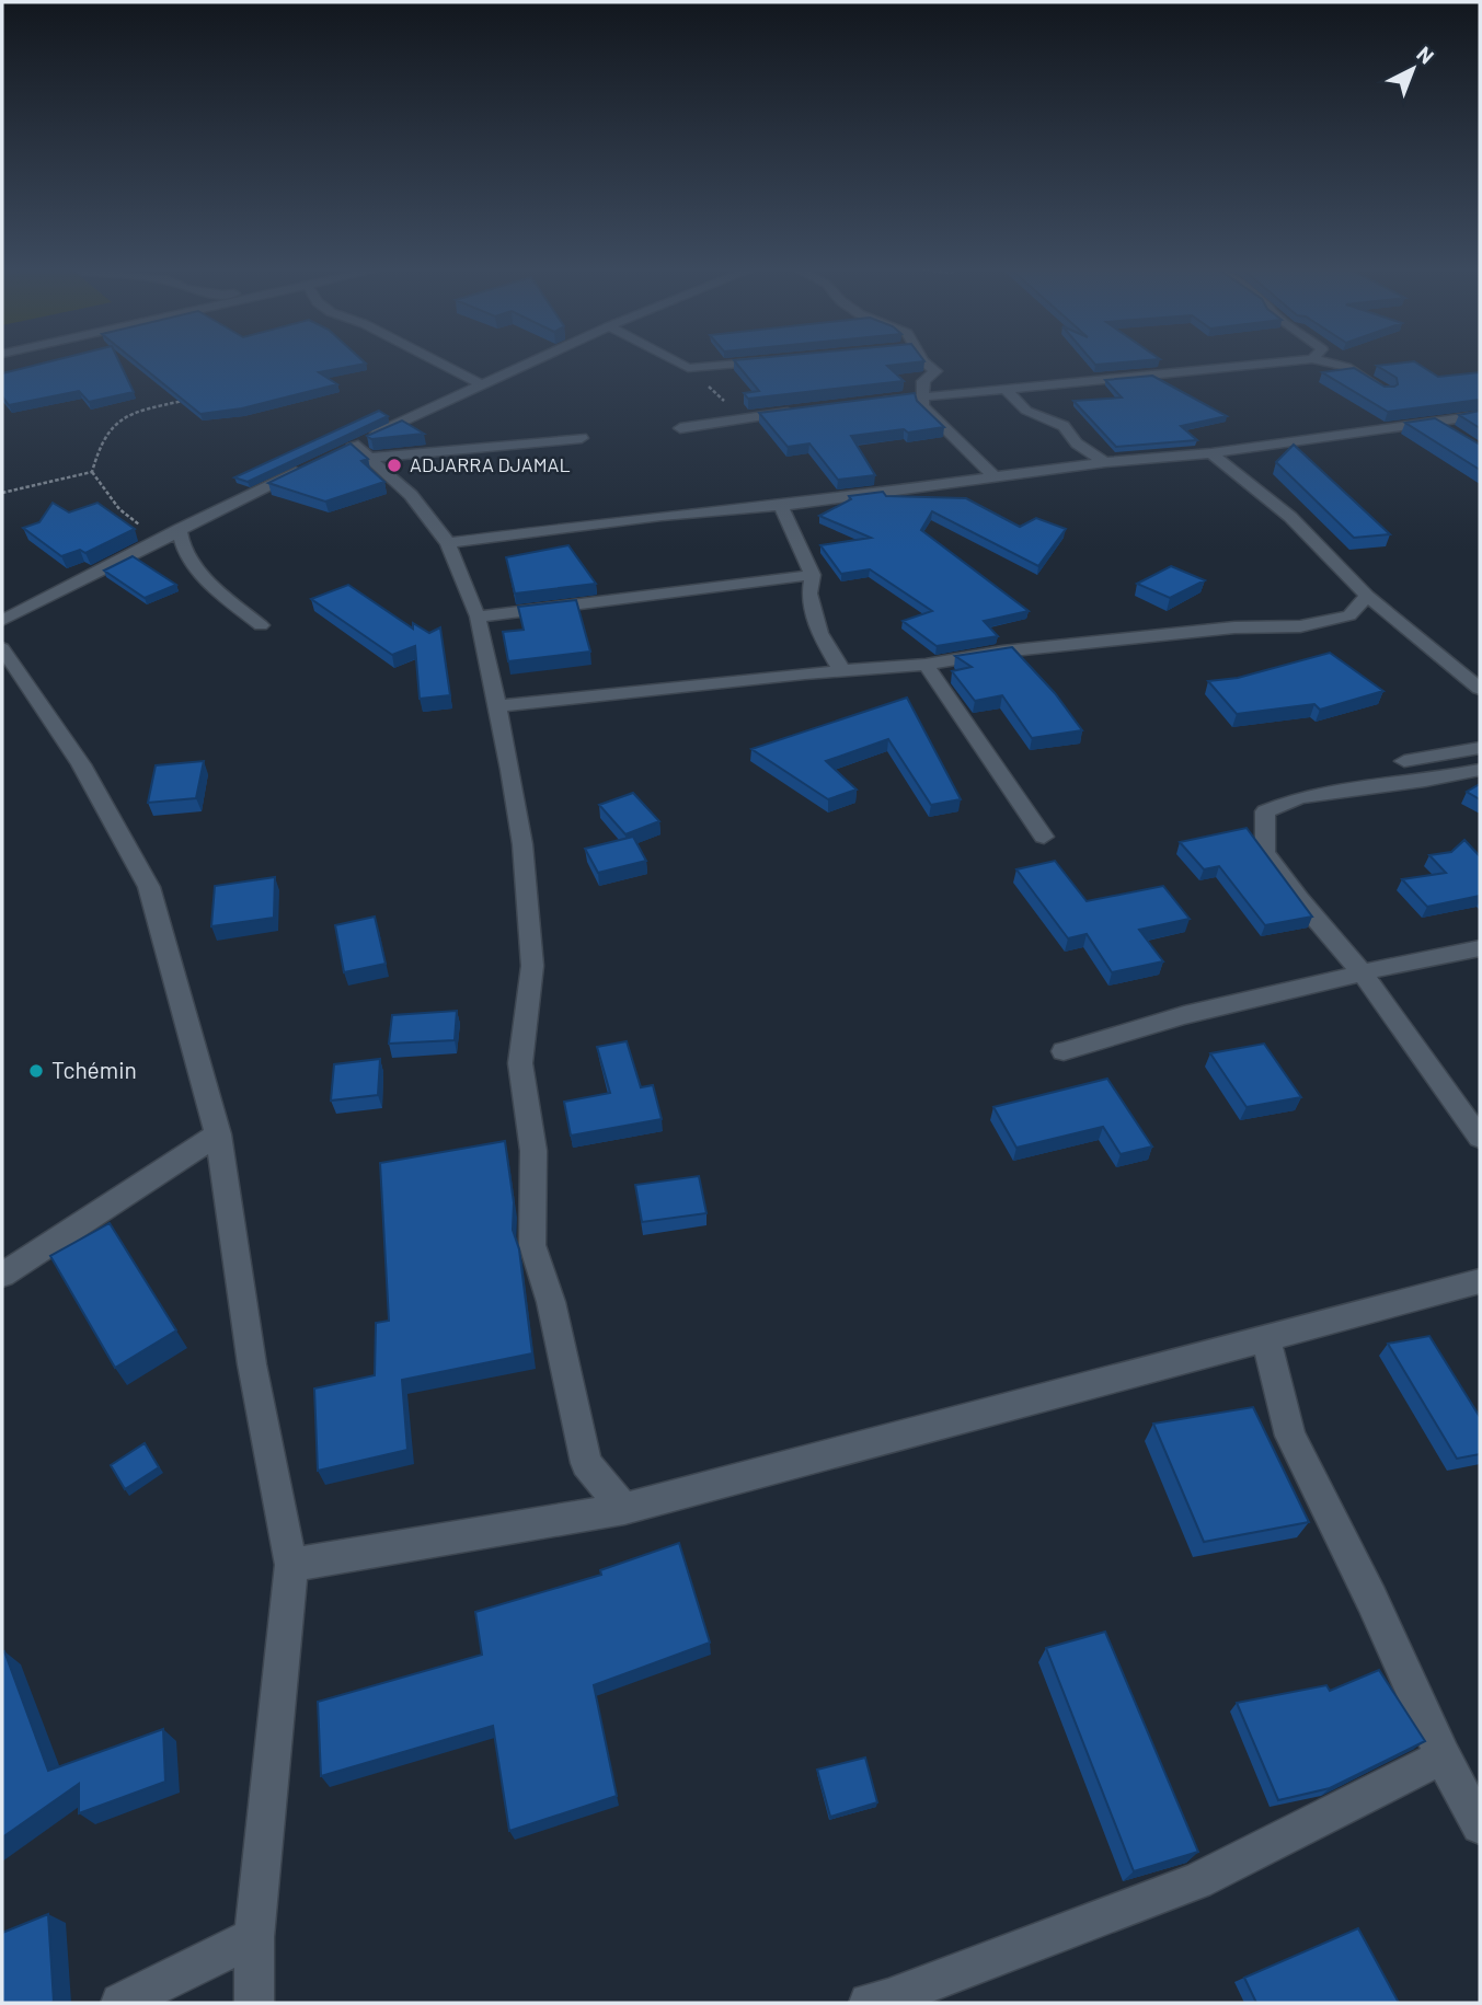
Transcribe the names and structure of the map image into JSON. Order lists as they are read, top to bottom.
{
  "places": ["ADJARRA DJAMAL", "Tchémin"],
  "north": "top right"
}
